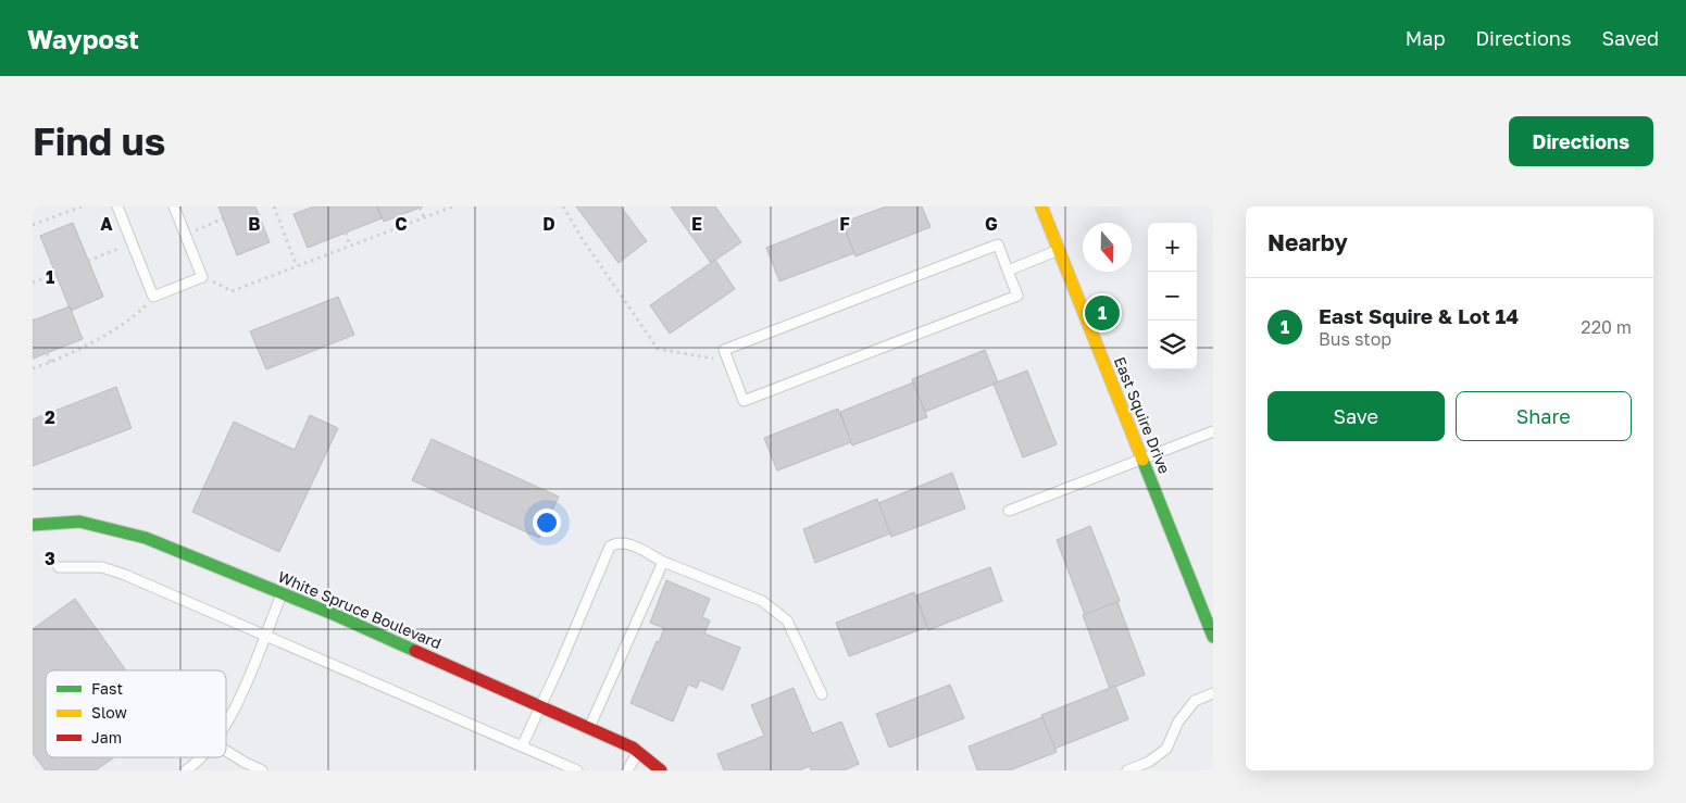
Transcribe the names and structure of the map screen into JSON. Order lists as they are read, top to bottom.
{
  "streets": {
    "street": ["East Squire Drive", "White Spruce Boulevard"]
  },
  "legend": ["Fast", "Slow", "Jam"],
  "north": "bottom",
  "page": {
    "header": "Waypost",
    "nav": ["Map", "Directions", "Saved"],
    "buttons": [
      "Directions",
      ["Save", "Share"]
    ],
    "title": "Find us",
    "heading": "Nearby",
    "map_buttons": ["+", "−"],
    "list": [
      {
        "mark": "1",
        "name": "East Squire & Lot 14",
        "note": "Bus stop",
        "value": "220 m"
      }
    ],
    "pins": "1"
  },
  "grid": {
    "columns": [
      "A",
      "B",
      "C",
      "D",
      "E",
      "F",
      "G"
    ],
    "rows": ["1", "2", "3"]
  }
}
